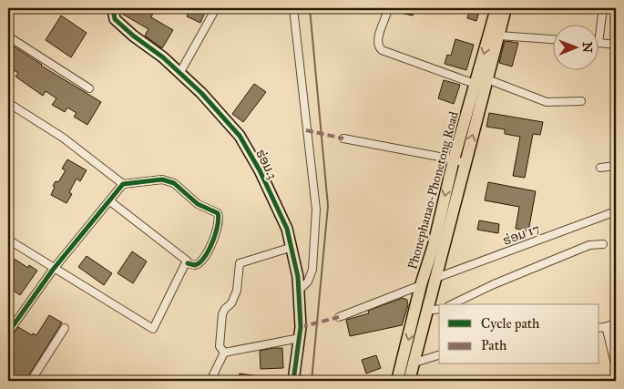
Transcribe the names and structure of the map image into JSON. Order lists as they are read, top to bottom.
{
  "streets": {
    "main road": ["Phonephanao-Phonetong Road"],
    "street": ["ຮ່ອມ 3", "ຮ່ອມ 17"]
  },
  "crossings": [
    ["Phonephanao-Phonetong Road", "ຮ່ອມ 17"]
  ],
  "legend": ["Cycle path", "Path"],
  "north": "right"
}
